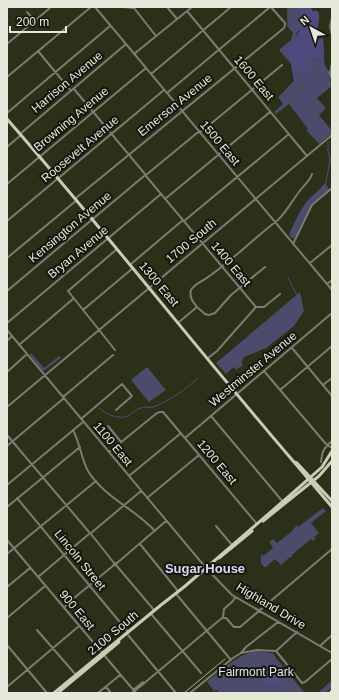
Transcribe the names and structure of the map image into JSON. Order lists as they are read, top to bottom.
{
  "streets": {
    "main road": ["1300 East", "2100 South"],
    "street": [
      "1600 East",
      "Harrison Avenue",
      "Emerson Avenue",
      "Browning Avenue",
      "1500 East",
      "Roosevelt Avenue",
      "Kensington Avenue",
      "1700 South",
      "Bryan Avenue",
      "1400 East",
      "Westminster Avenue",
      "1100 East",
      "1200 East",
      "Lincoln Street",
      "Highland Drive",
      "900 East"
    ]
  },
  "crossings": [
    ["1600 East", "Emerson Avenue"],
    ["1600 East", "Kensington Avenue"],
    ["1600 East", "1700 South"],
    ["Harrison Avenue", "1500 East"],
    ["Harrison Avenue", "1400 East"],
    ["Harrison Avenue", "1300 East"],
    ["Emerson Avenue", "1500 East"],
    ["Emerson Avenue", "1400 East"],
    ["Emerson Avenue", "1300 East"],
    ["Browning Avenue", "1500 East"],
    ["Browning Avenue", "1400 East"],
    ["Browning Avenue", "1300 East"],
    ["1500 East", "Roosevelt Avenue"],
    ["1500 East", "Kensington Avenue"],
    ["1500 East", "1700 South"],
    ["Roosevelt Avenue", "1400 East"],
    ["Roosevelt Avenue", "1300 East"],
    ["Kensington Avenue", "1400 East"],
    ["Kensington Avenue", "1300 East"],
    ["1700 South", "1400 East"],
    ["1700 South", "1300 East"],
    ["1700 South", "1100 East"],
    ["Bryan Avenue", "1400 East"],
    ["Bryan Avenue", "1300 East"],
    ["1300 East", "Westminster Avenue"],
    ["1300 East", "2100 South"],
    ["Westminster Avenue", "1200 East"],
    ["1100 East", "Highland Drive"],
    ["1100 East", "2100 South"],
    ["1200 East", "2100 South"],
    ["Lincoln Street", "2100 South"],
    ["Highland Drive", "2100 South"],
    ["900 East", "2100 South"]
  ],
  "districts": ["Sugar House"],
  "parks": ["Fairmont Park"],
  "scale_bar": "200 m",
  "north": "top left"
}
